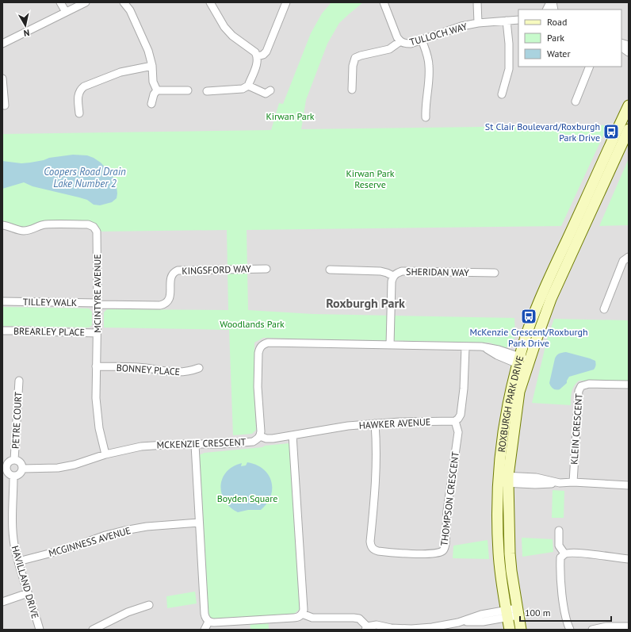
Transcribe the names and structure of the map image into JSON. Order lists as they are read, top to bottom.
{
  "streets": {
    "street": [
      "TULLOCH WAY",
      "KINGSFORD WAY",
      "SHERIDAN WAY",
      "MCINTYRE AVENUE",
      "TILLEY WALK",
      "BREARLEY PLACE",
      "BONNEY PLACE",
      "ROXBURGH PARK DRIVE",
      "PETRE COURT",
      "HAWKER AVENUE",
      "KLEIN CRESCENT",
      "MCKENZIE CRESCENT",
      "THOMPSON CRESCENT",
      "MCGINNESS AVENUE",
      "HAVILLAND DRIVE"
    ]
  },
  "crossings": [
    ["KINGSFORD WAY", "MCINTYRE AVENUE"],
    ["KINGSFORD WAY", "TILLEY WALK"],
    ["MCINTYRE AVENUE", "TILLEY WALK"],
    ["MCINTYRE AVENUE", "BREARLEY PLACE"],
    ["MCINTYRE AVENUE", "BONNEY PLACE"],
    ["MCINTYRE AVENUE", "MCKENZIE CRESCENT"],
    ["PETRE COURT", "MCKENZIE CRESCENT"],
    ["PETRE COURT", "HAVILLAND DRIVE"],
    ["HAWKER AVENUE", "MCKENZIE CRESCENT"],
    ["HAWKER AVENUE", "THOMPSON CRESCENT"],
    ["MCKENZIE CRESCENT", "HAVILLAND DRIVE"],
    ["MCGINNESS AVENUE", "HAVILLAND DRIVE"]
  ],
  "districts": ["Roxburgh Park"],
  "water": ["Coopers Road Drain Lake Number 2"],
  "parks": [
    "Kirwan Park",
    "Kirwan Park Reserve",
    "Woodlands Park",
    "Boyden Square"
  ],
  "places": {
    "bus stop": ["St Clair Boulevard/Roxburgh Park Drive", "McKenzie Crescent/Roxburgh Park Drive"]
  },
  "legend": ["Road", "Park", "Water"],
  "scale_bar": "100 m",
  "north": "bottom"
}
